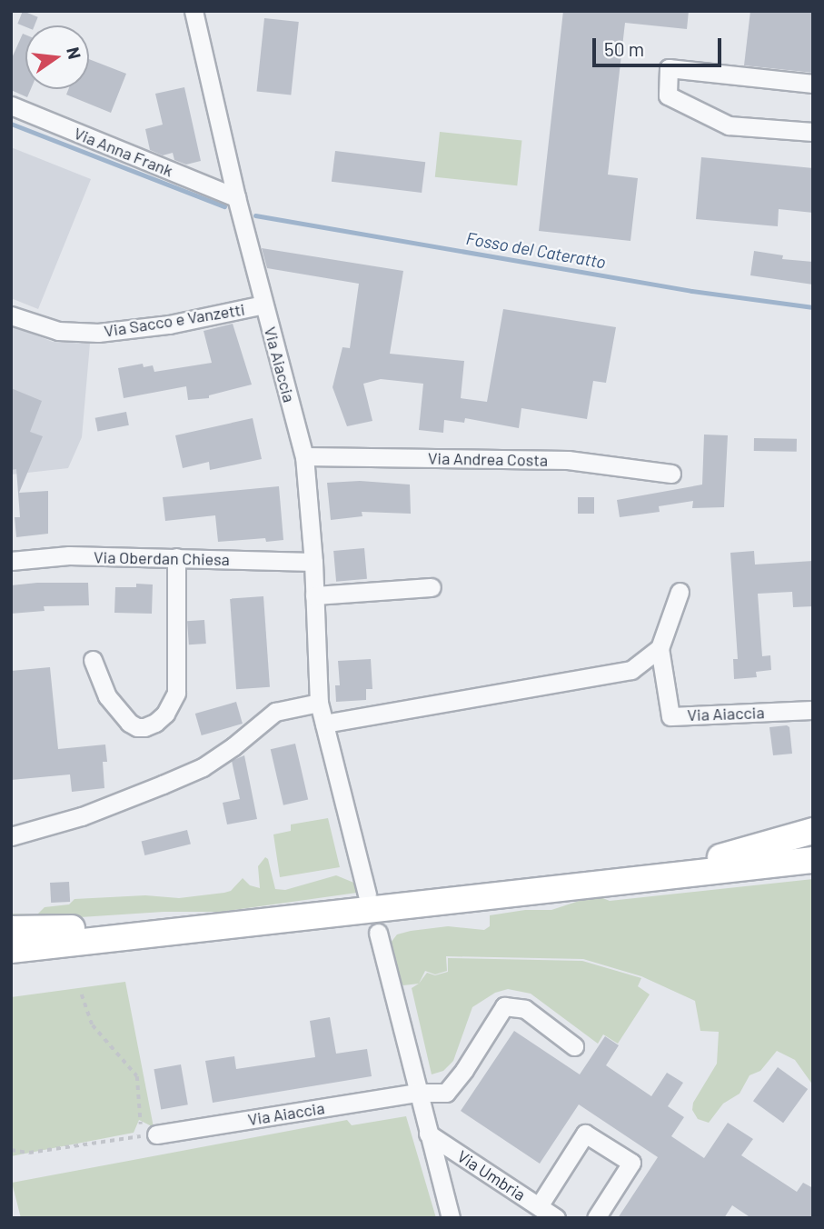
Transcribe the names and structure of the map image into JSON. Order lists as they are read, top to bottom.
{
  "streets": {
    "street": [
      "Via Anna Frank",
      "Via Sacco e Vanzetti",
      "Via Aiaccia",
      "Via Andrea Costa",
      "Via Oberdan Chiesa",
      "Via Umbria"
    ]
  },
  "crossings": [
    ["Via Anna Frank", "Via Aiaccia"],
    ["Via Sacco e Vanzetti", "Via Aiaccia"],
    ["Via Aiaccia", "Via Andrea Costa"],
    ["Via Aiaccia", "Via Oberdan Chiesa"]
  ],
  "water": ["Fosso del Cateratto"],
  "scale_bar": "50 m",
  "north": "right"
}
